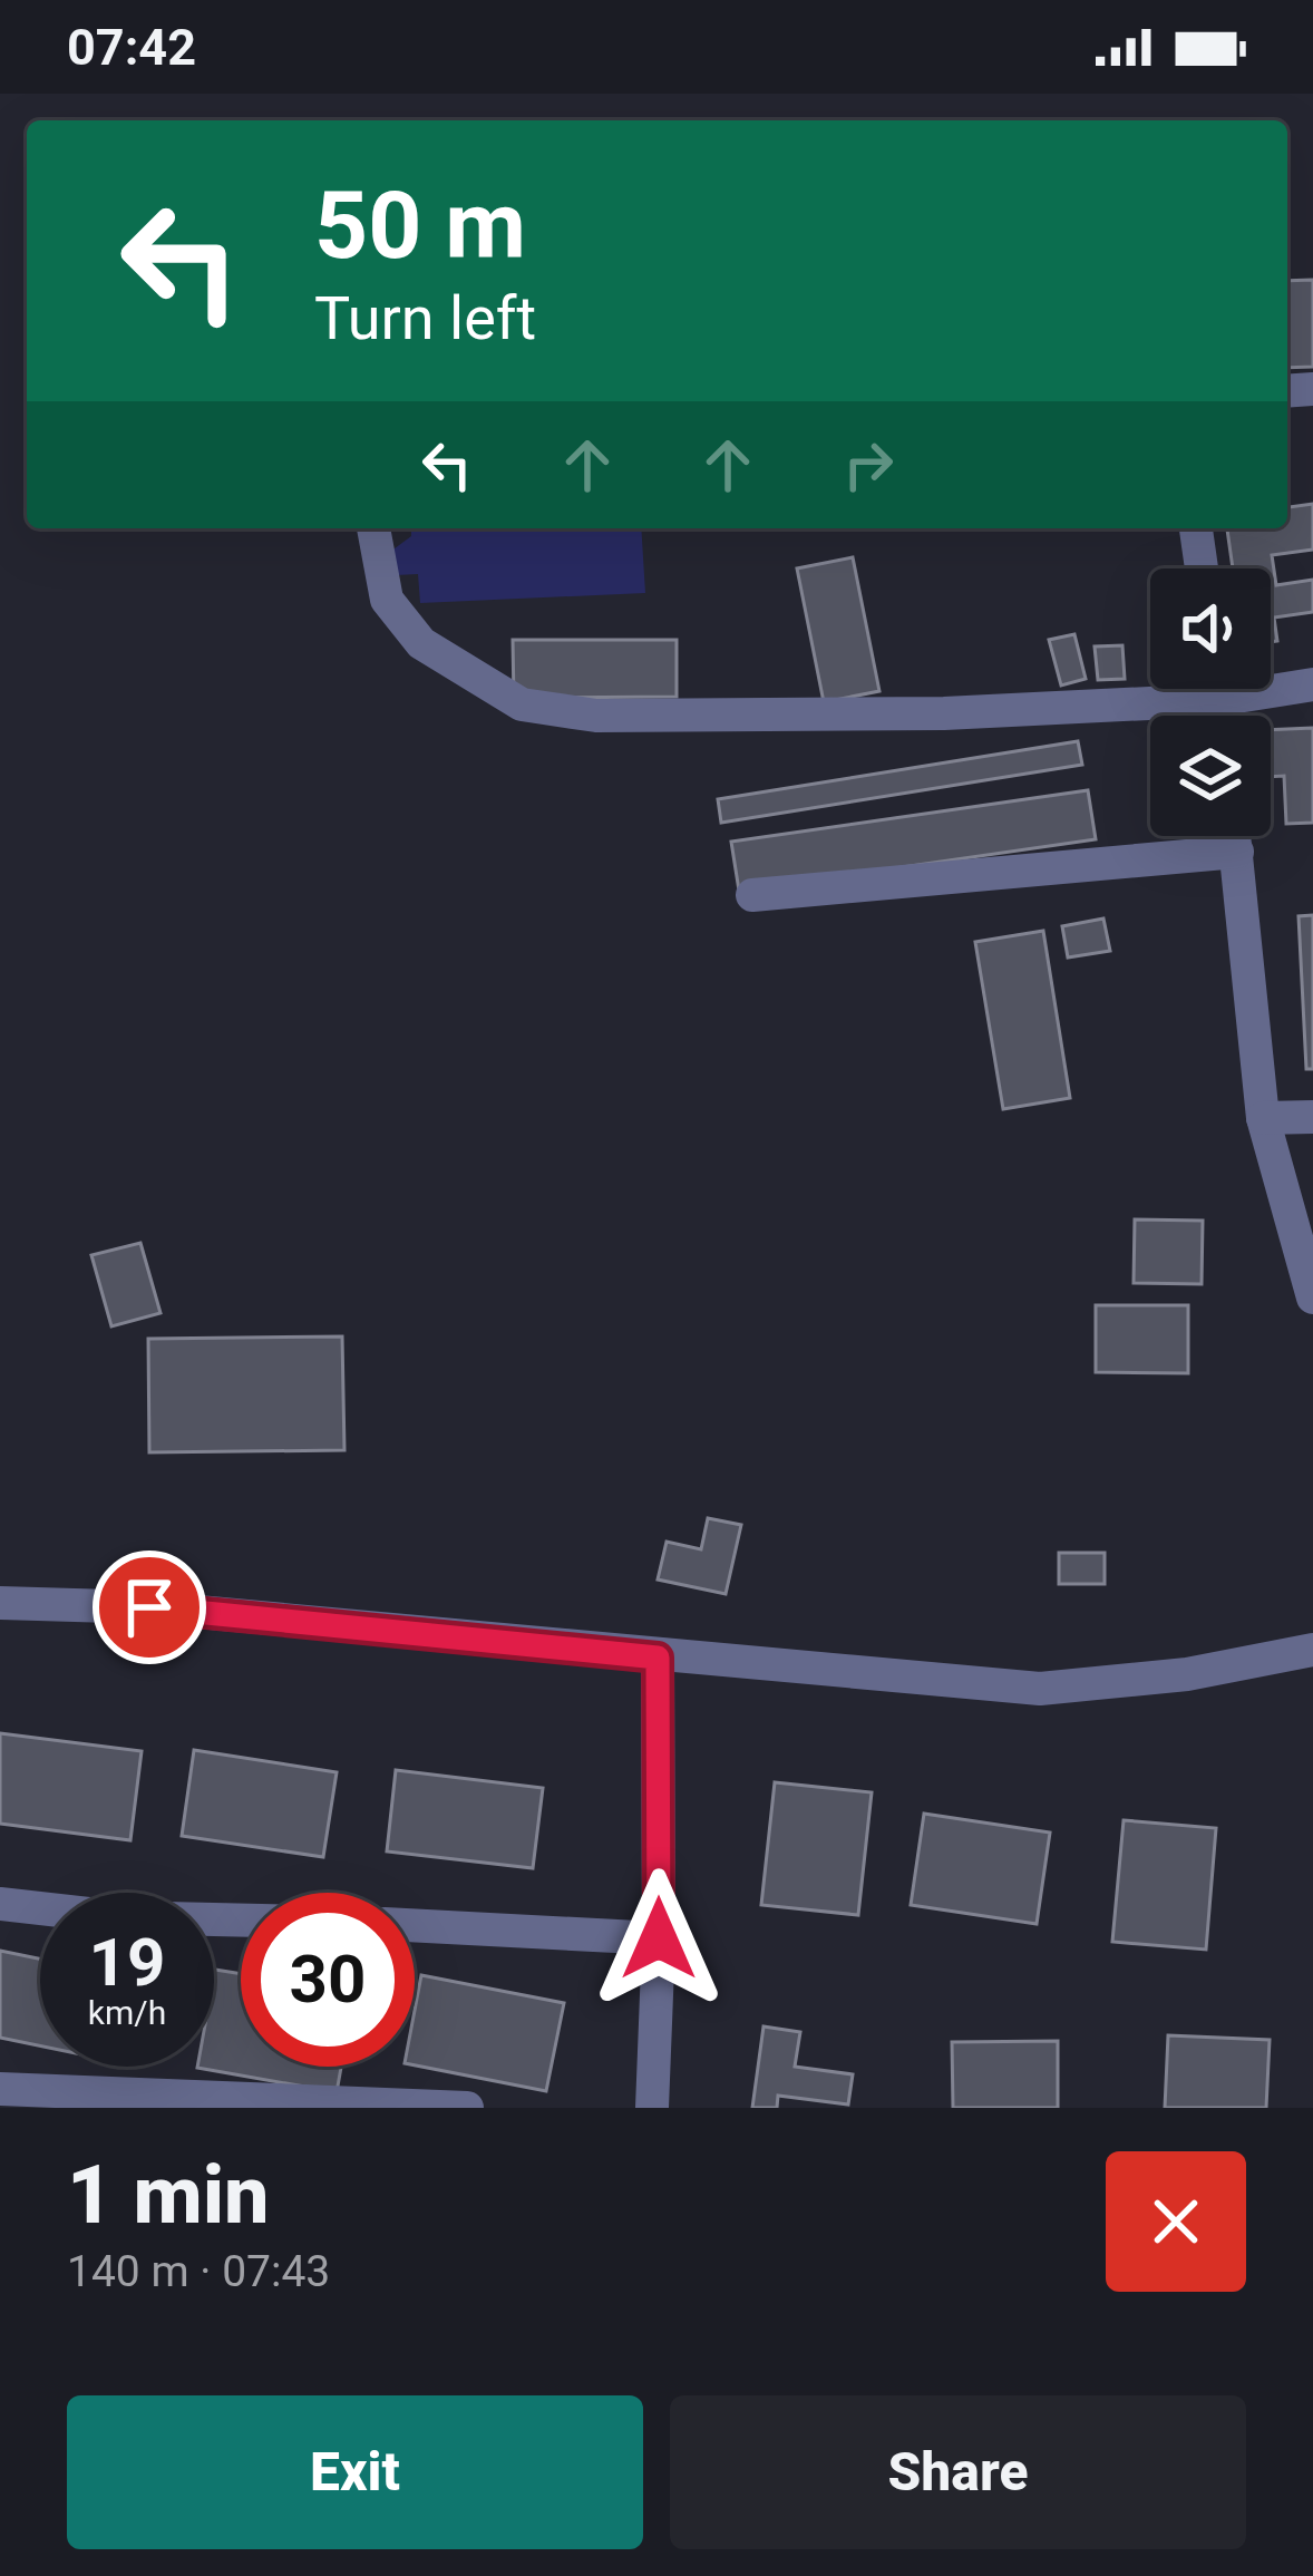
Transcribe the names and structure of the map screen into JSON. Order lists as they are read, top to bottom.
{
  "page": {
    "status": "07:42",
    "turn": ["50 m", "Turn left"],
    "speed": "19 km/h",
    "limit": "30",
    "heading": ["1 min", "140 m · 07:43"],
    "buttons": ["Exit", "Share"]
  }
}
